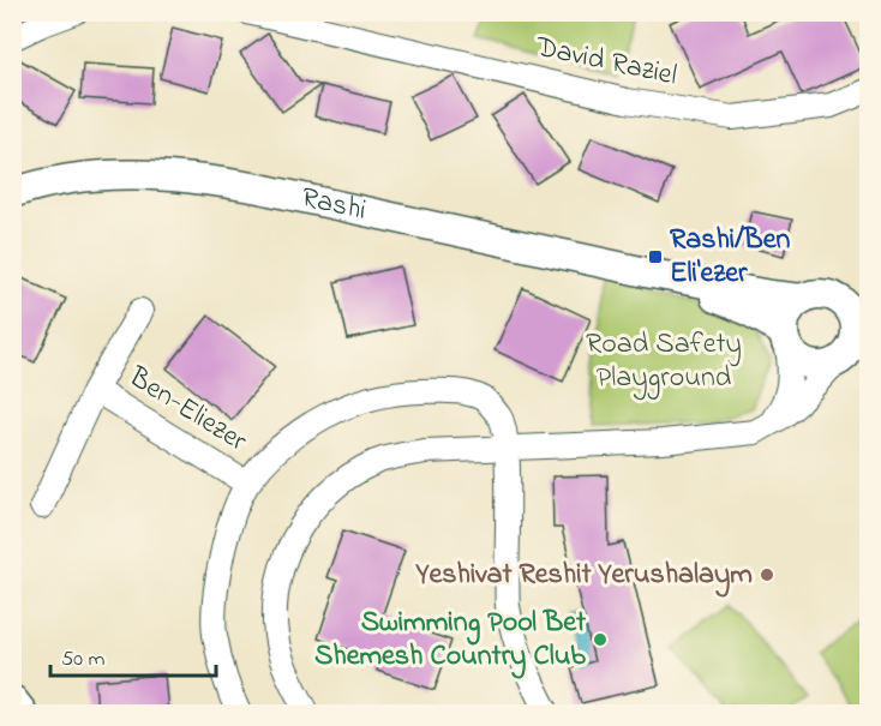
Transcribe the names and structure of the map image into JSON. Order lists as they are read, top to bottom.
{
  "streets": {
    "street": ["David Raziel", "Rashi", "Ben-Eliezer"]
  },
  "parks": ["Road Safety Playground"],
  "places": {
    "transit": ["Rashi/Ben Eli'ezer"],
    "other": ["Yeshivat Reshit Yerushalaym", "Swimming Pool Bet Shemesh Country Club"]
  },
  "scale_bar": "50 m"
}
